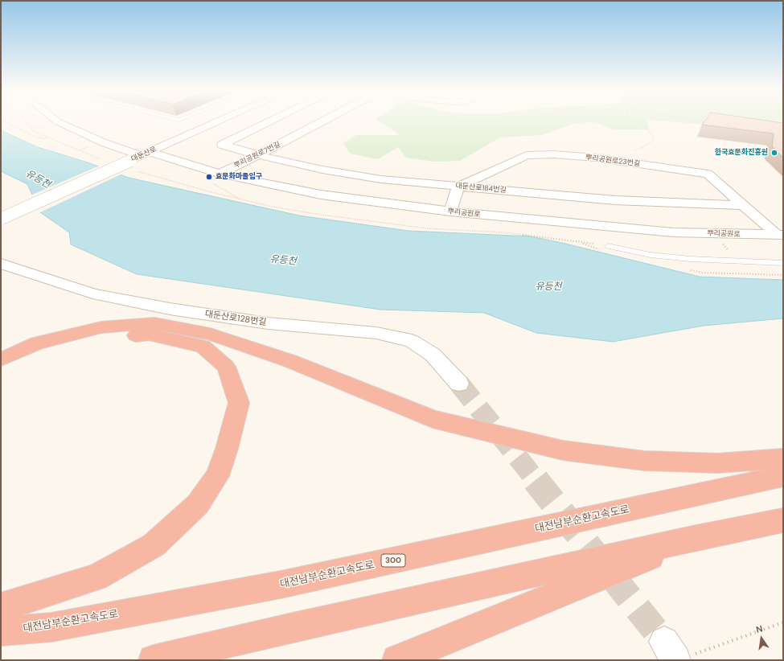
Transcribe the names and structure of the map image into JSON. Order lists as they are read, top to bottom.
{
  "streets": {
    "highway": ["대전남부순환고속도로", "300"],
    "street": [
      "대둔산로",
      "뿌리공원로7번길",
      "뿌리공원로23번길",
      "대둔산로184번길",
      "뿌리공원로",
      "대둔산로128번길"
    ]
  },
  "crossings": [
    ["대둔산로", "뿌리공원로"],
    ["뿌리공원로7번길", "대둔산로184번길"],
    ["뿌리공원로7번길", "뿌리공원로"],
    ["뿌리공원로23번길", "대둔산로184번길"],
    ["뿌리공원로23번길", "뿌리공원로"]
  ],
  "water": ["유등천"],
  "places": ["한국효문화진흥원", "효문화마을입구"],
  "north": "top"
}
